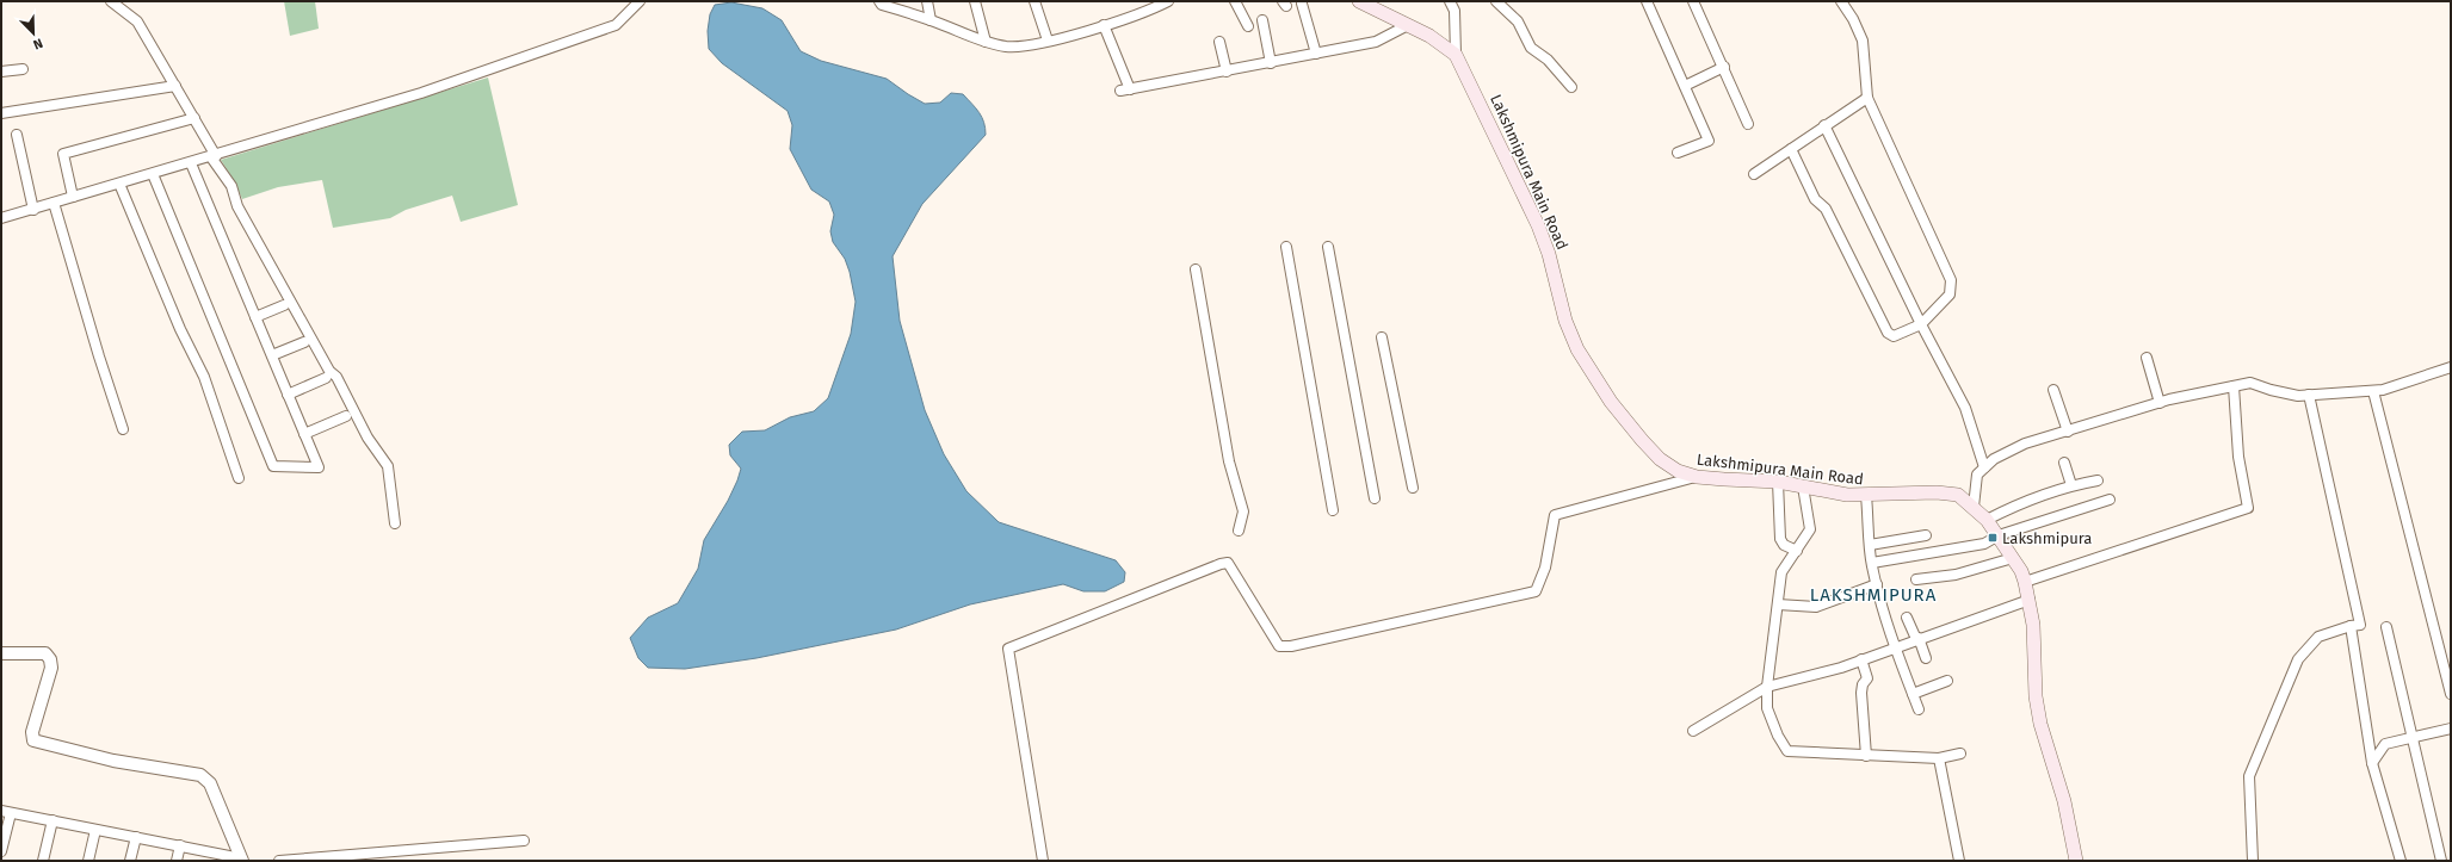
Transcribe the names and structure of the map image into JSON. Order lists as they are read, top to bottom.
{
  "streets": {
    "main road": ["Lakshmipura Main Road"]
  },
  "districts": ["LAKSHMIPURA"],
  "places": {
    "transit": ["Lakshmipura"]
  },
  "north": "bottom right"
}
